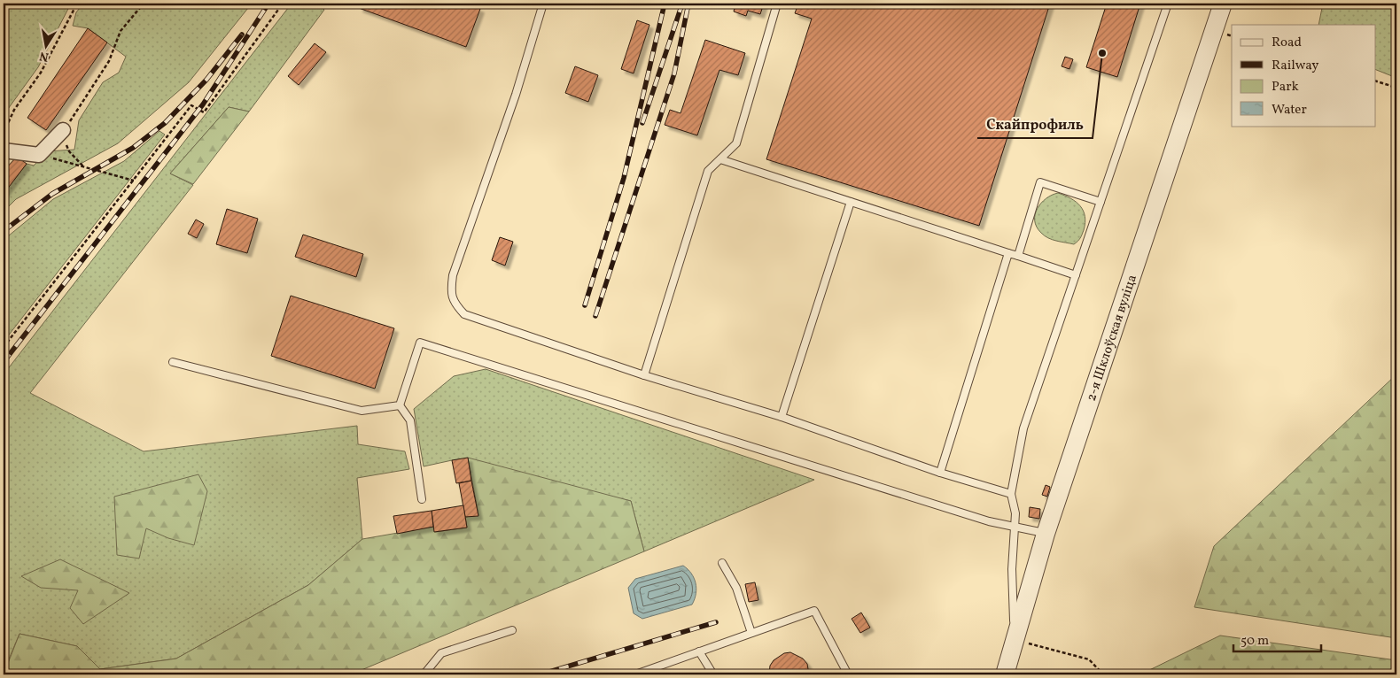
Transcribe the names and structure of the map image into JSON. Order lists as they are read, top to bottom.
{
  "streets": {
    "street": ["2-я Шклоўская вуліца"]
  },
  "places": ["Скайпрофиль"],
  "legend": [
    "Road",
    "Railway",
    "Park",
    "Water"
  ],
  "scale_bar": "50 m",
  "north": "bottom"
}
